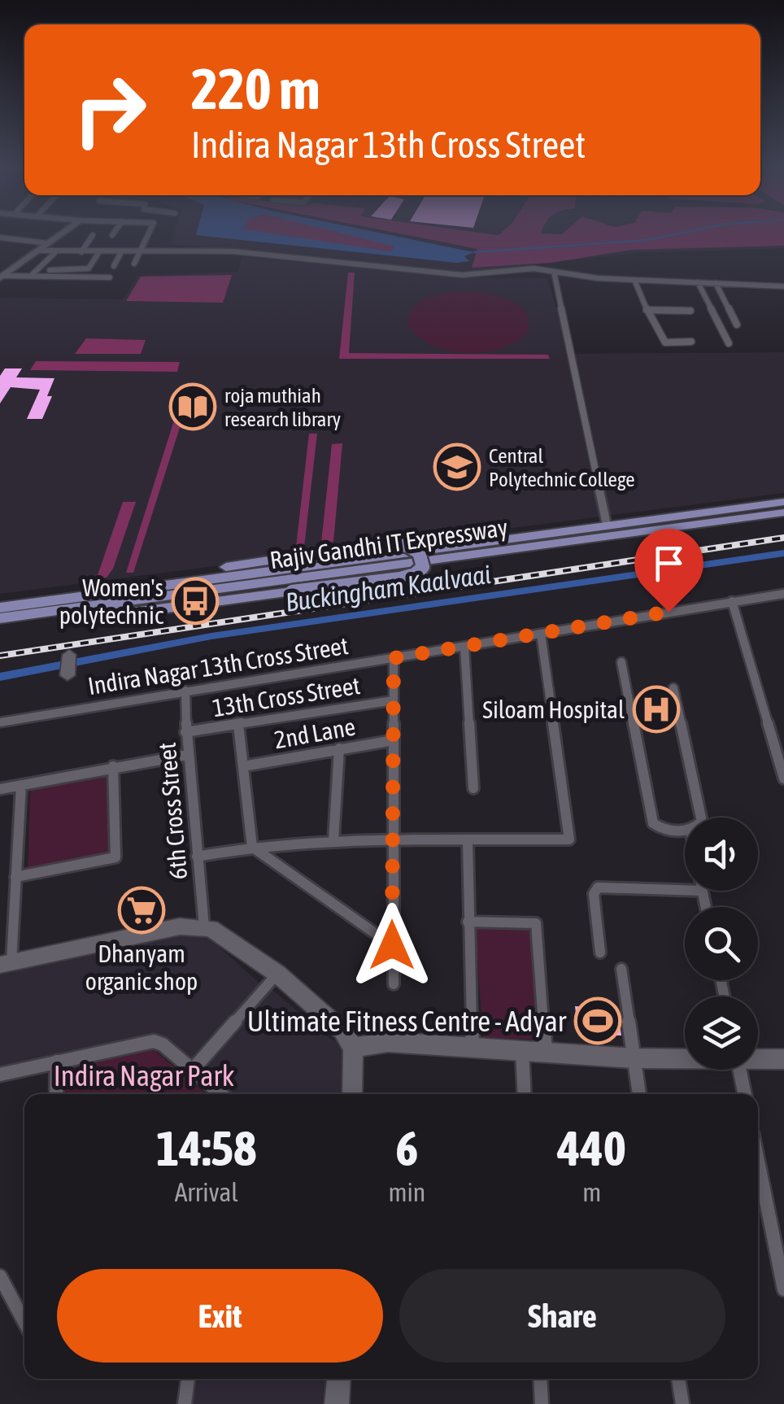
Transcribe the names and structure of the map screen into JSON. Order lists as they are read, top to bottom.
{
  "streets": {
    "main road": ["Rajiv Gandhi IT Expressway"],
    "street": [
      "Indira Nagar 13th Cross Street",
      "13th Cross Street",
      "2nd Lane",
      "6th Cross Street"
    ]
  },
  "crossings": [
    ["Indira Nagar 13th Cross Street", "6th Cross Street"],
    ["13th Cross Street", "6th Cross Street"]
  ],
  "water": ["Buckingham Kaalvaai"],
  "parks": ["Indira Nagar Park"],
  "places": {
    "library": ["roja muthiah research library"],
    "school or university": ["Central Polytechnic College"],
    "bus stop": ["Women's polytechnic"],
    "hospital": ["Siloam Hospital"],
    "supermarket": ["Dhanyam organic shop"],
    "sports": ["Ultimate Fitness Centre - Adyar"]
  },
  "page": {
    "turn": ["220 m", "Indira Nagar 13th Cross Street"],
    "eta": [
      "14:58",
      "Arrival",
      "6",
      "min",
      "440",
      "m"
    ],
    "buttons": ["Exit", "Share"]
  }
}
